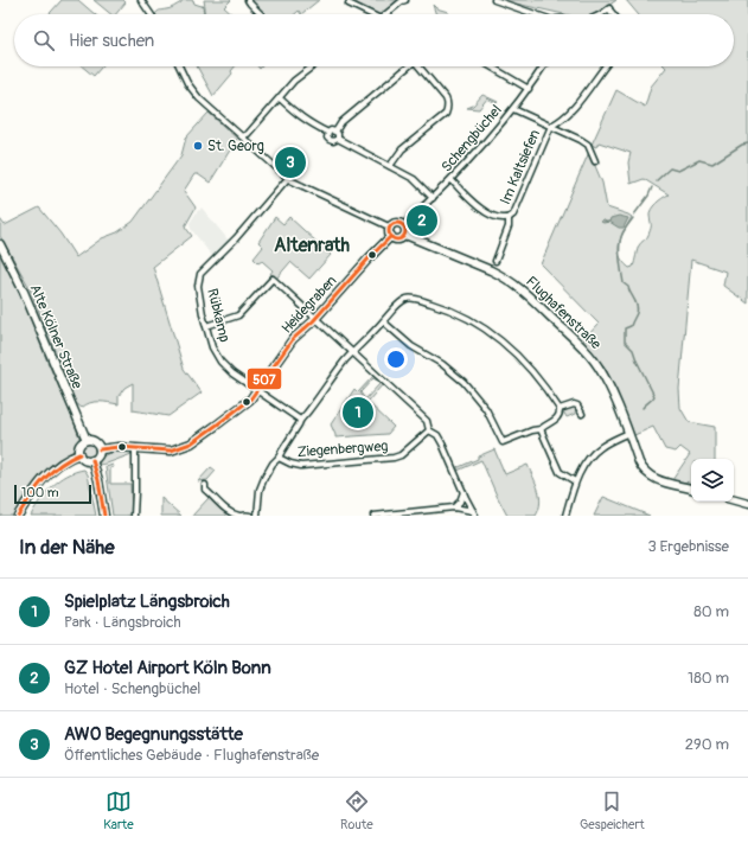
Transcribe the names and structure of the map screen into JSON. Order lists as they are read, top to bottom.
{
  "streets": {
    "main road": ["Heidegraben", "Flughafenstraße", "Alte Kölner Straße"],
    "street": [
      "Schengbüchel",
      "Im Kaltsiefen",
      "Rübkamp",
      "Ziegenbergweg"
    ]
  },
  "crossings": [
    ["Schengbüchel", "Im Kaltsiefen"],
    ["Schengbüchel", "Heidegraben"],
    ["Schengbüchel", "Flughafenstraße"],
    ["Heidegraben", "Flughafenstraße"],
    ["Heidegraben", "Rübkamp"],
    ["Heidegraben", "Alte Kölner Straße"]
  ],
  "districts": ["Altenrath"],
  "places": ["St. Georg"],
  "lines": ["transit line 507"],
  "scale_bar": "100 m",
  "page": {
    "search": "Hier suchen",
    "pins": ["3", "2", "1"],
    "scale": "100 m",
    "heading": ["In der Nähe", "3 Ergebnisse"],
    "list": [
      {
        "mark": "1",
        "name": "Spielplatz Längsbroich",
        "note": "Park · Längsbroich",
        "value": "80 m"
      },
      {
        "mark": "2",
        "name": "GZ Hotel Airport Köln Bonn",
        "note": "Hotel · Schengbüchel",
        "value": "180 m"
      },
      {
        "mark": "3",
        "name": "AWO Begegnungsstätte",
        "note": "Öffentliches Gebäude · Flughafenstraße",
        "value": "290 m"
      }
    ],
    "nav": ["Karte", "Route", "Gespeichert"]
  }
}
